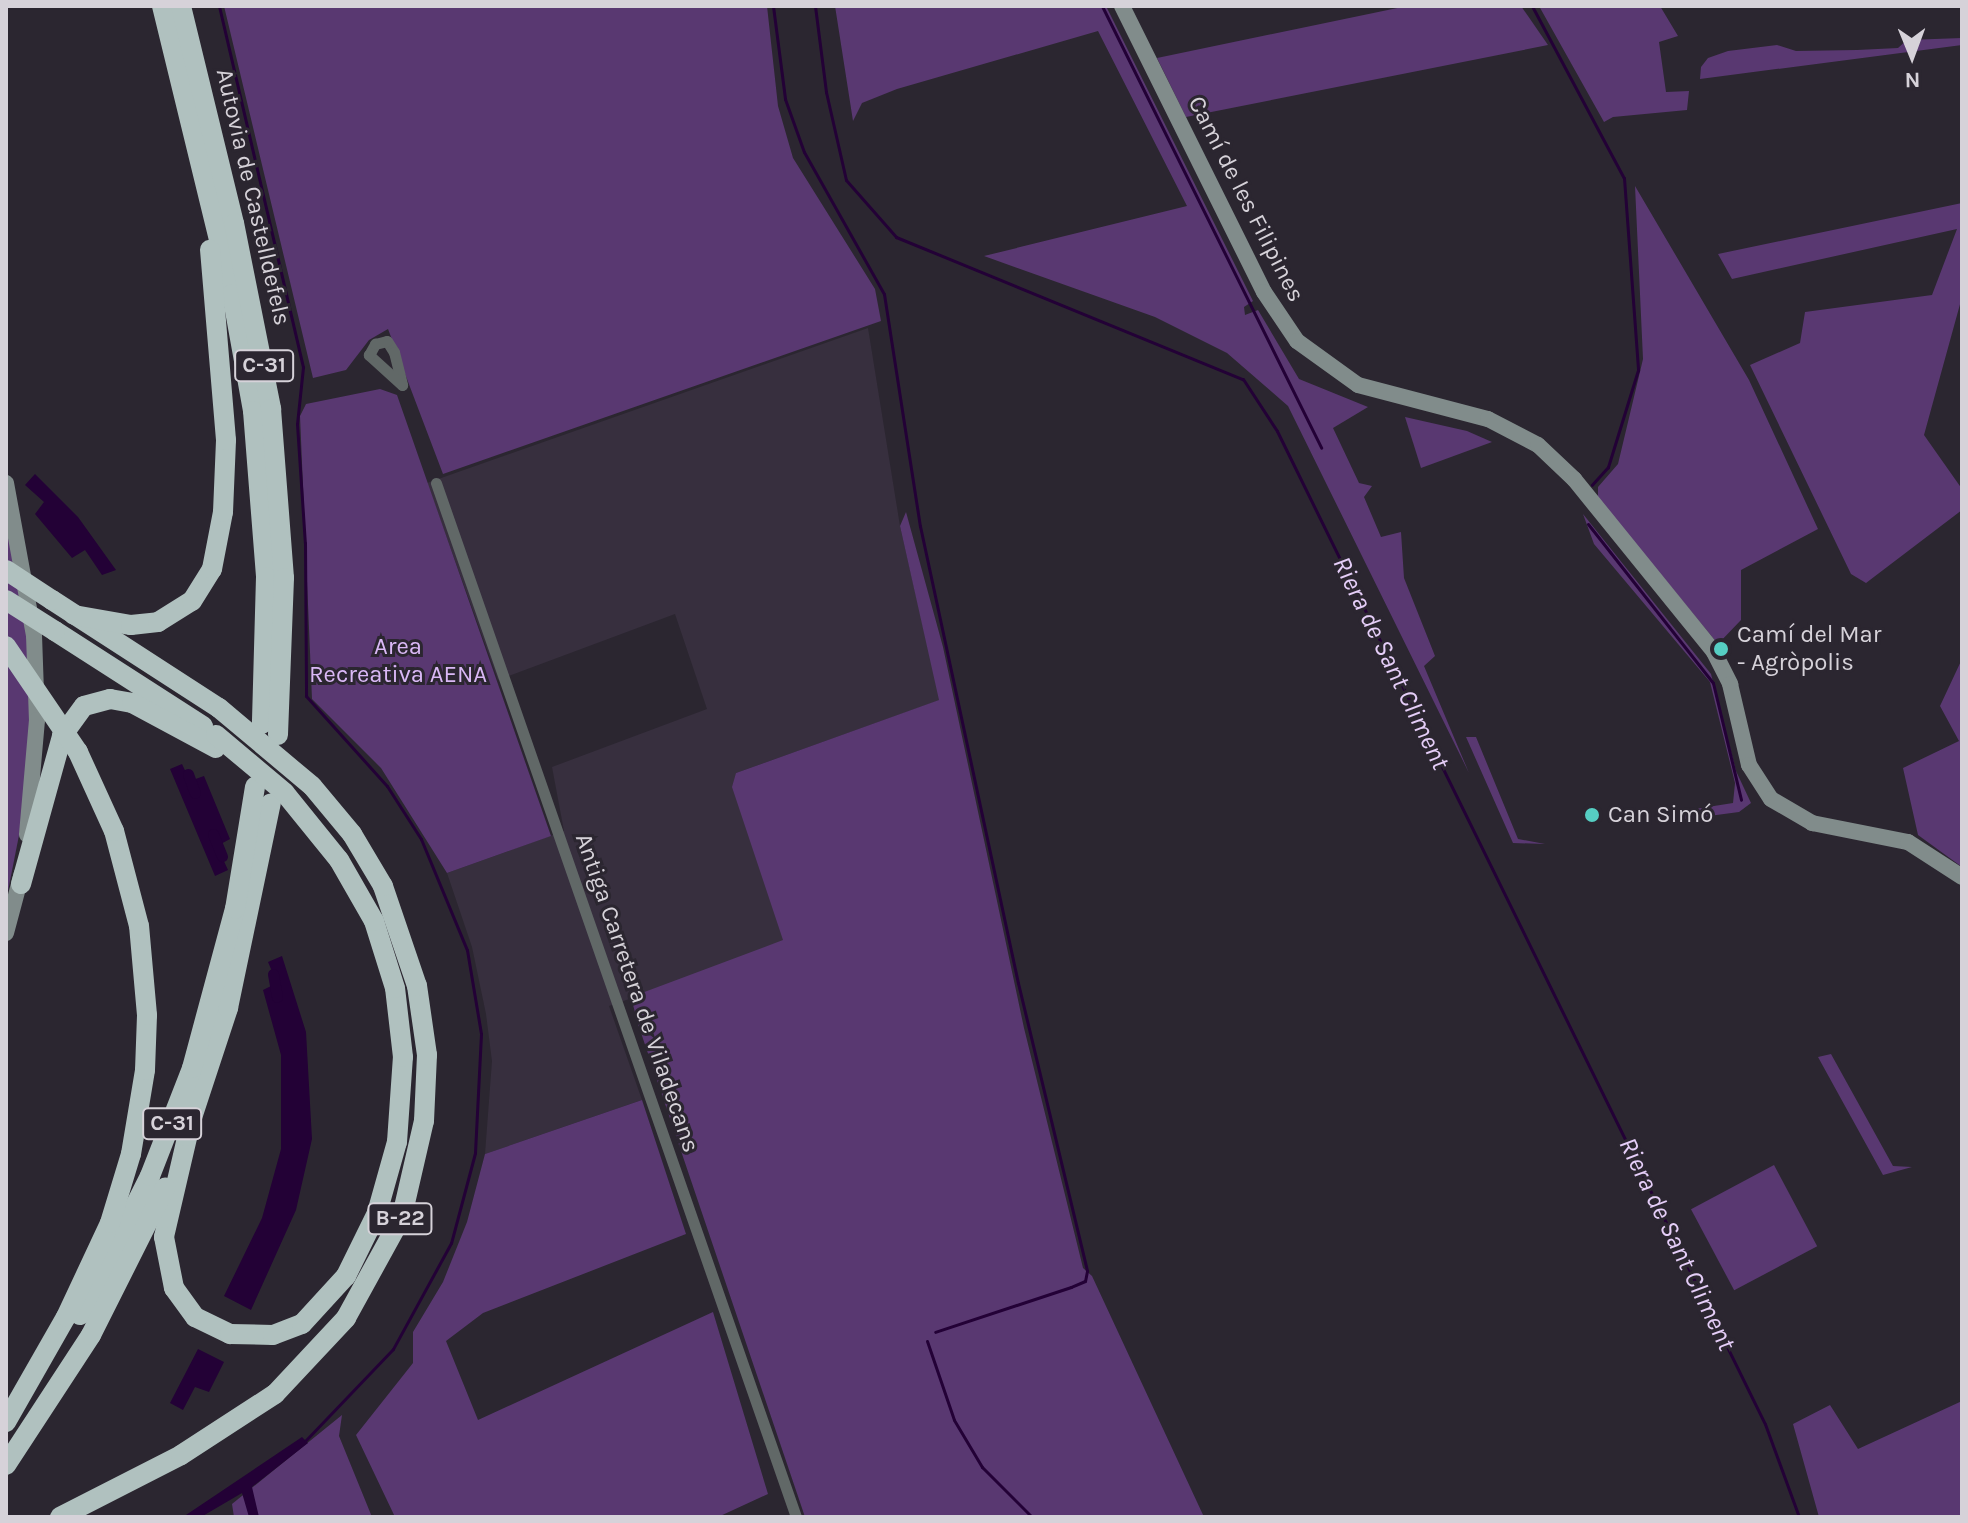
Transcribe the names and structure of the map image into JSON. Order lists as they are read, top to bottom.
{
  "streets": {
    "highway": ["Autovia de Castelldefels", "C-31", "B-22"],
    "main road": ["Camí de les Filipines"],
    "street": ["Antiga Carretera de Viladecans"]
  },
  "water": ["Riera de Sant Climent"],
  "parks": ["Area Recreativa AENA"],
  "places": ["Camí del Mar - Agròpolis", "Can Simó"],
  "north": "bottom"
}
